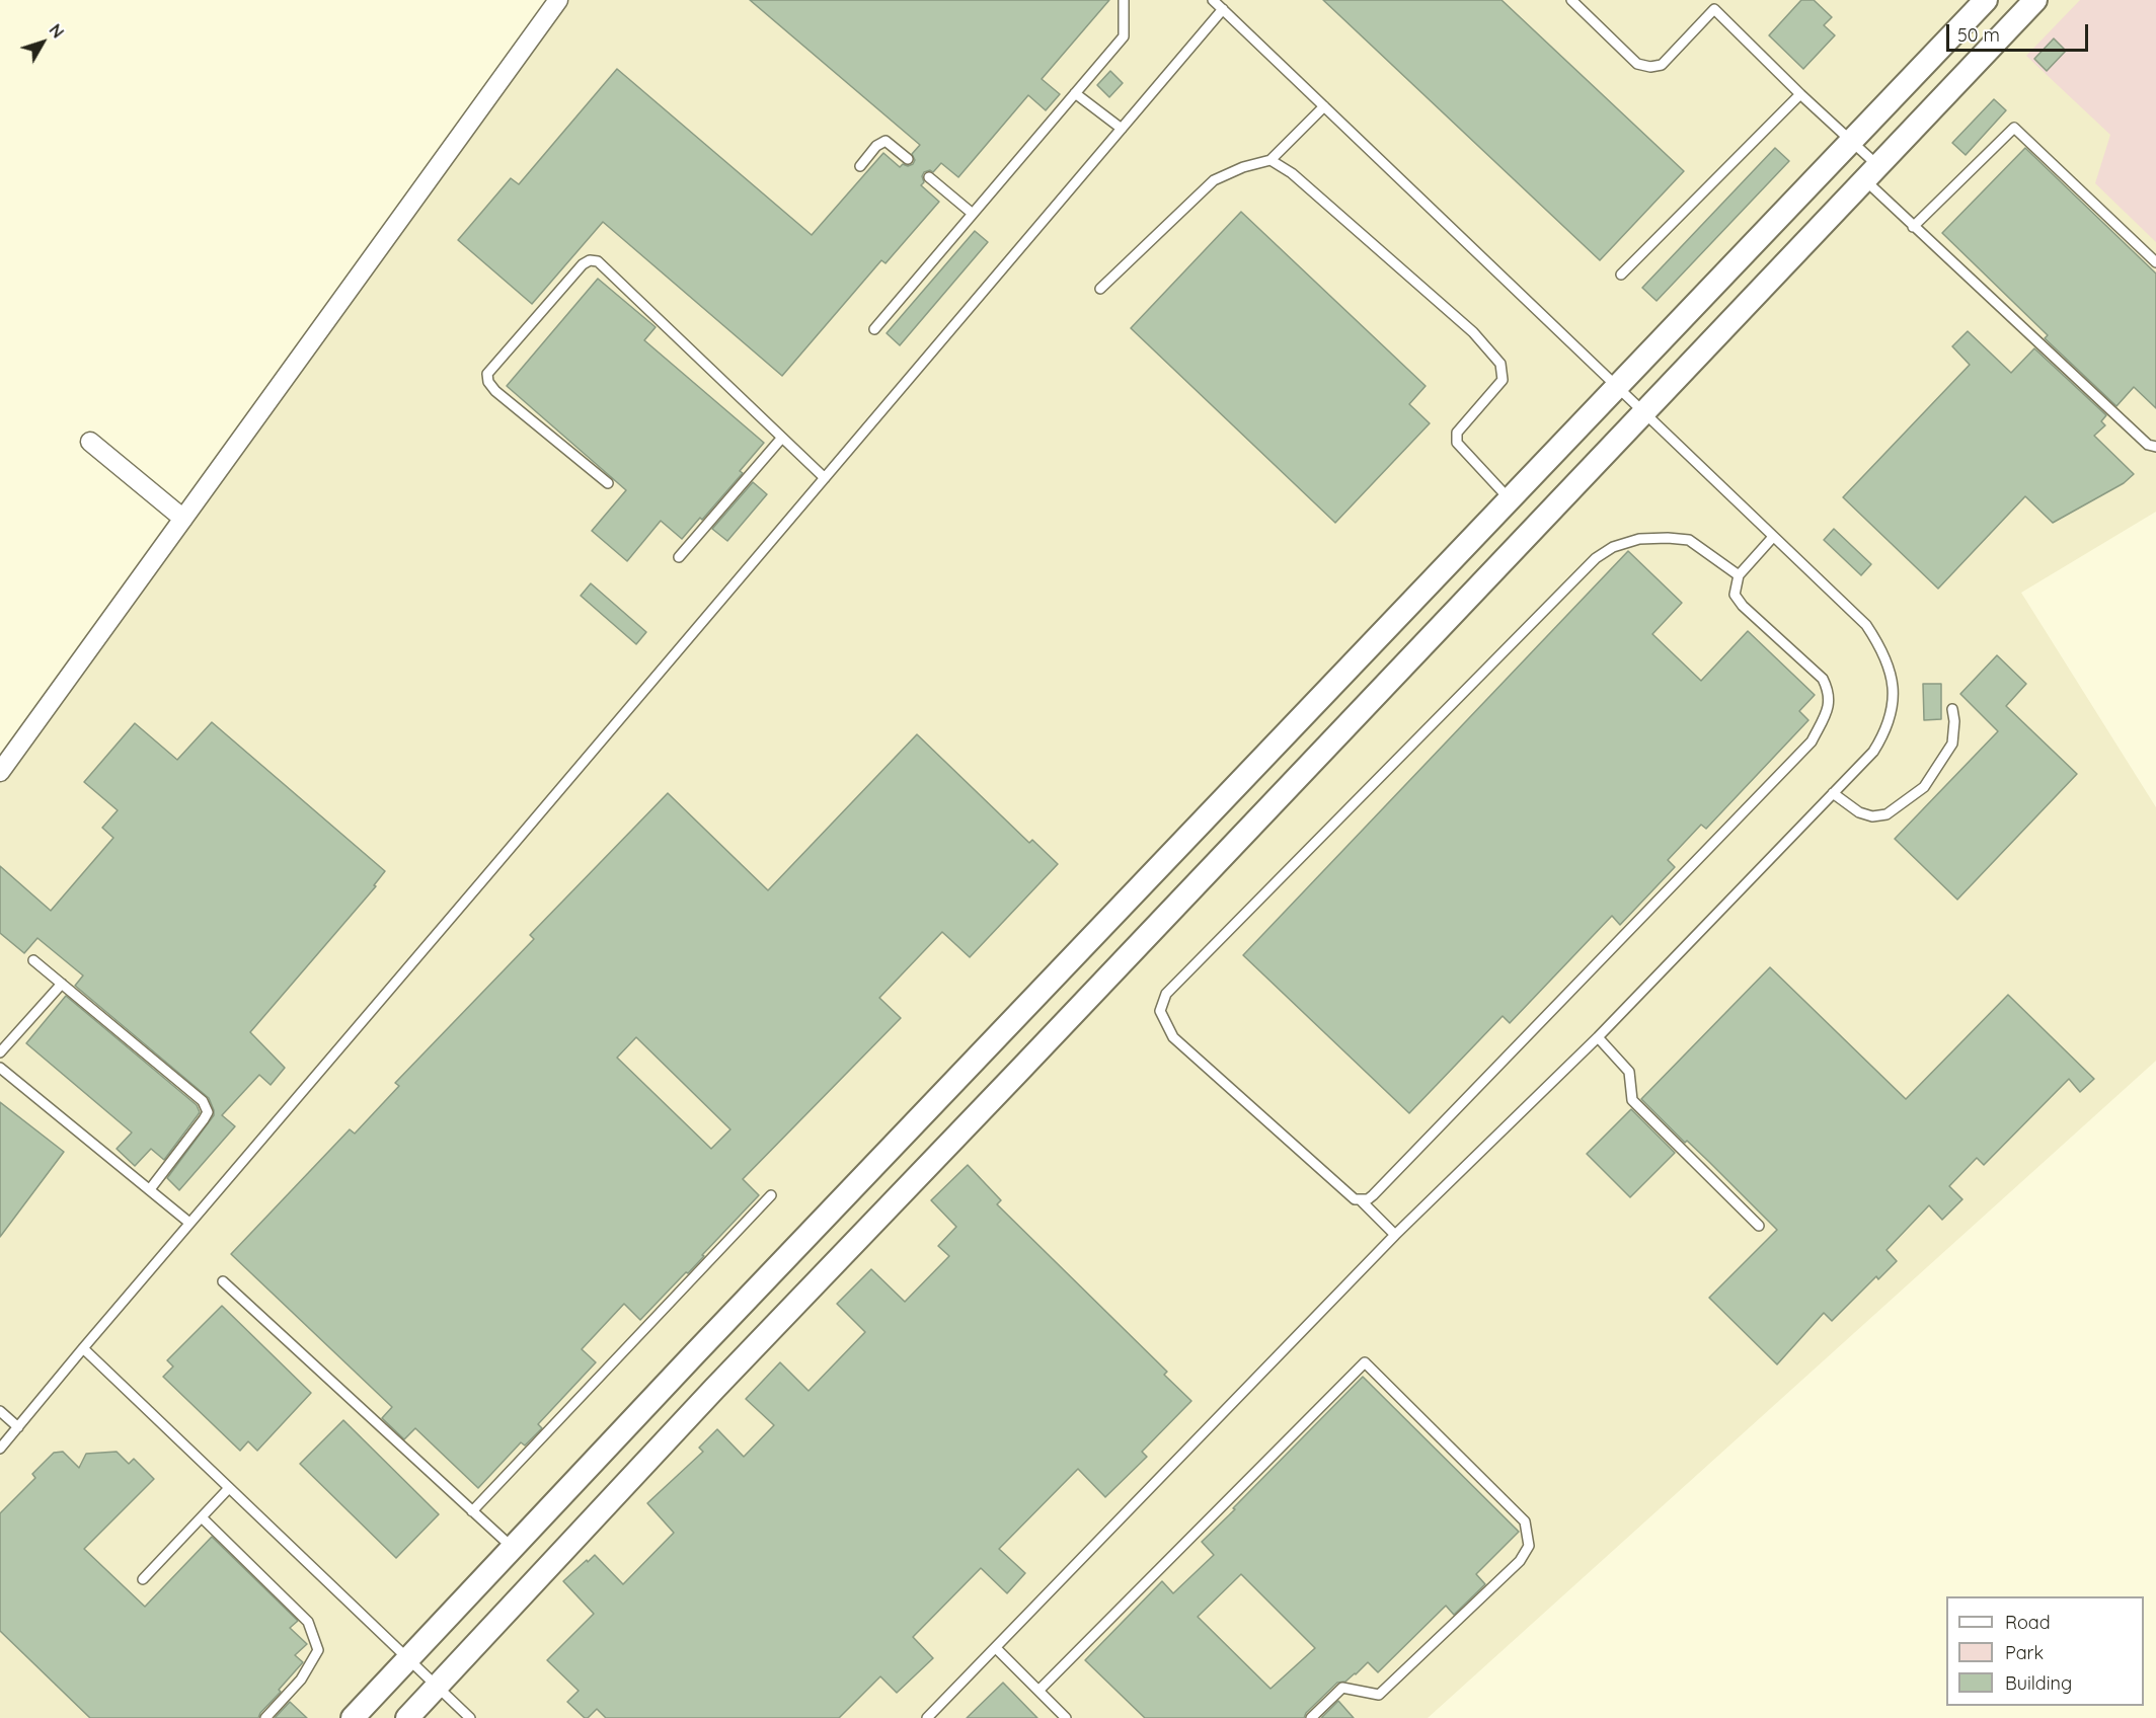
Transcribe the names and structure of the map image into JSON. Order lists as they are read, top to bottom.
{
  "legend": ["Road", "Park", "Building"],
  "scale_bar": "50 m",
  "north": "top right"
}
